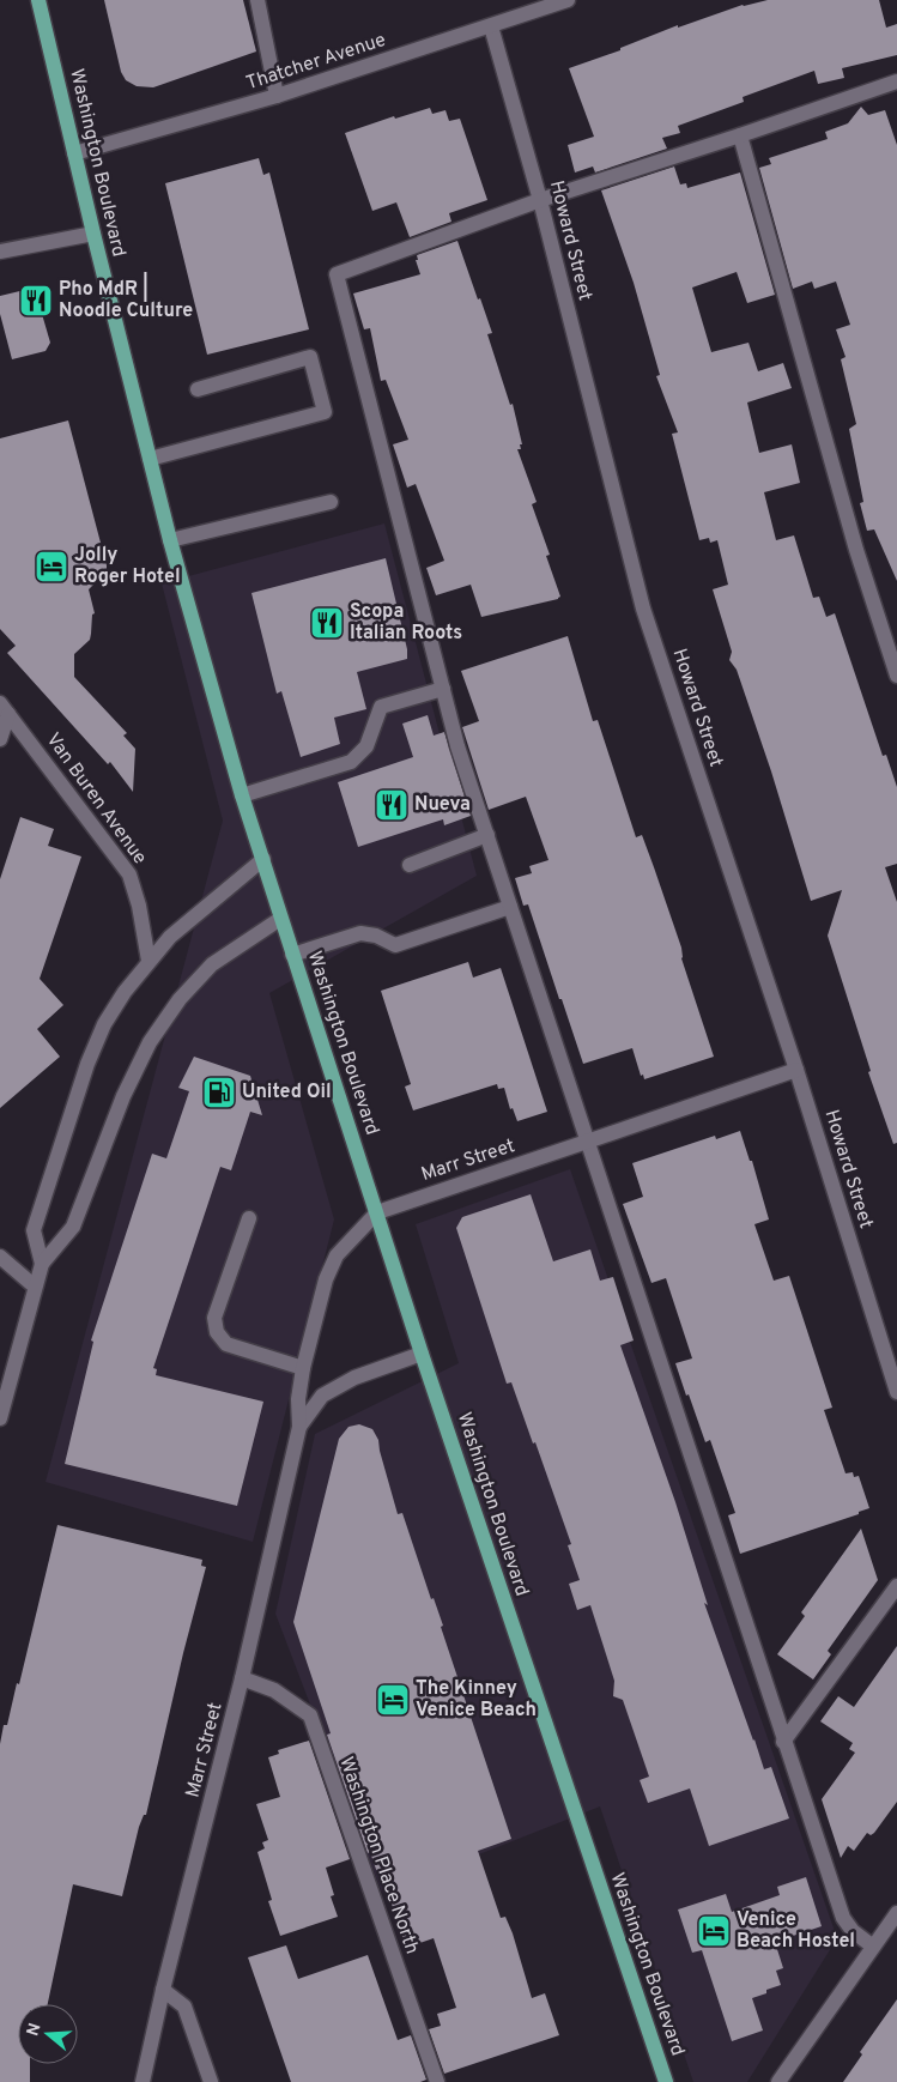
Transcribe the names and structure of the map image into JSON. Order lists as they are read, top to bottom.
{
  "streets": {
    "main road": ["Washington Boulevard"],
    "street": [
      "Thatcher Avenue",
      "Howard Street",
      "Van Buren Avenue",
      "Marr Street",
      "Washington Place North"
    ]
  },
  "crossings": [
    ["Thatcher Avenue", "Washington Boulevard"],
    ["Thatcher Avenue", "Howard Street"],
    ["Washington Boulevard", "Marr Street"],
    ["Howard Street", "Marr Street"],
    ["Marr Street", "Washington Place North"]
  ],
  "places": {
    "restaurant": ["Pho MdR | Noodle Culture", "Scopa Italian Roots", "Nueva"],
    "hotel": ["Jolly Roger Hotel", "The Kinney Venice Beach", "Venice Beach Hostel"],
    "fuel station": ["United Oil"]
  },
  "north": "left"
}
